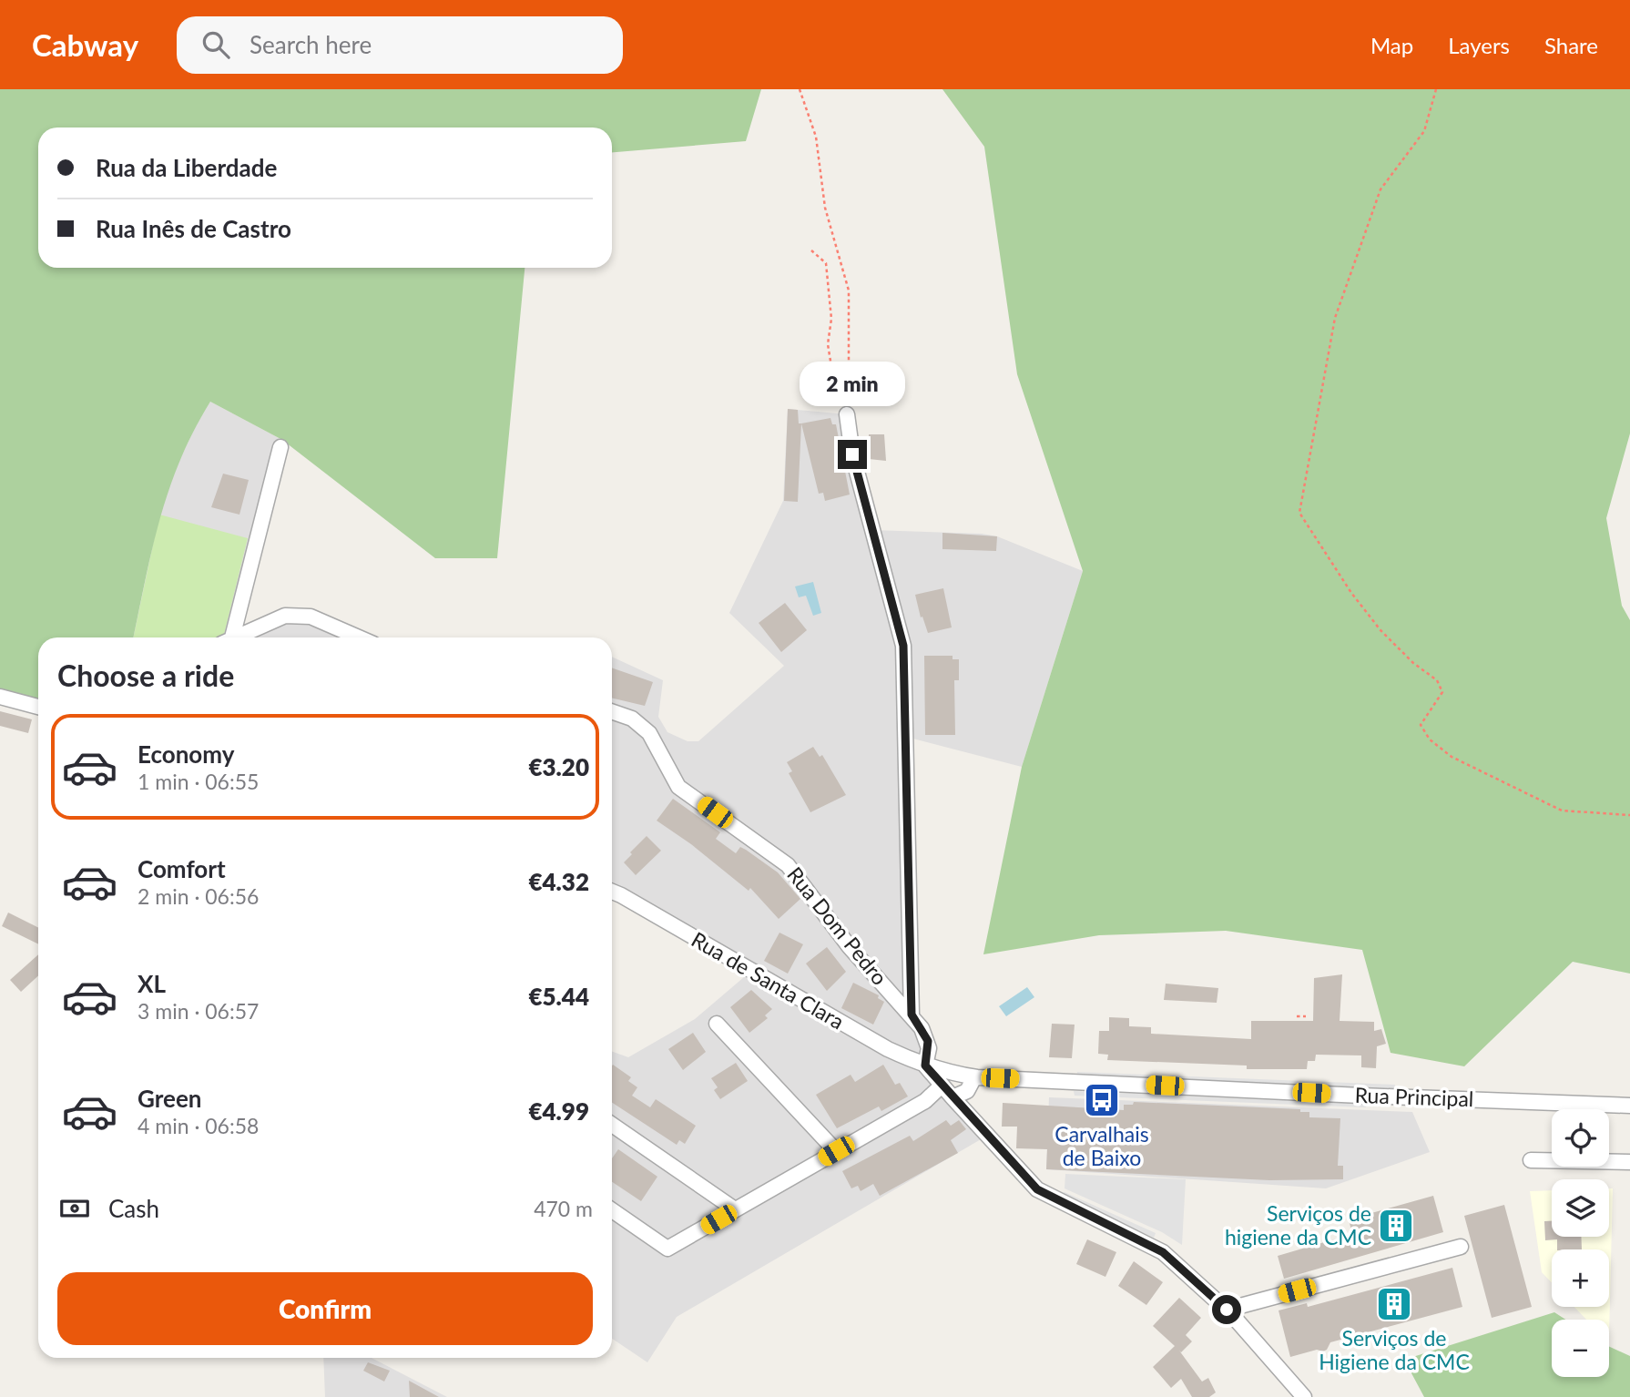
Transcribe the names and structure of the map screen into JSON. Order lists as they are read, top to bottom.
{
  "streets": {
    "street": ["Rua Dom Pedro", "Rua de Santa Clara", "Rua Principal"]
  },
  "crossings": [
    ["Rua Dom Pedro", "Rua de Santa Clara"],
    ["Rua Dom Pedro", "Rua Principal"],
    ["Rua de Santa Clara", "Rua Principal"]
  ],
  "places": {
    "bus stop": ["Carvalhais de Baixo"],
    "building": ["Serviços de higiene da CMC", "Serviços de Higiene da CMC"]
  },
  "page": {
    "header": "Cabway",
    "search": "Search here",
    "nav": ["Map", "Layers", "Share"],
    "banner": ["Rua da Liberdade", "Rua Inês de Castro"],
    "bubble": "2 min",
    "heading": "Choose a ride",
    "list": [
      {
        "name": "Economy",
        "note": "1 min · 06:55",
        "value": "€3.20"
      },
      {
        "name": "Comfort",
        "note": "2 min · 06:56",
        "value": "€4.32"
      },
      {
        "name": "XL",
        "note": "3 min · 06:57",
        "value": "€5.44"
      },
      {
        "name": "Green",
        "note": "4 min · 06:58",
        "value": "€4.99"
      }
    ],
    "map_buttons": ["+", "−"],
    "pay": ["Cash", "470 m"],
    "buttons": "Confirm"
  }
}
